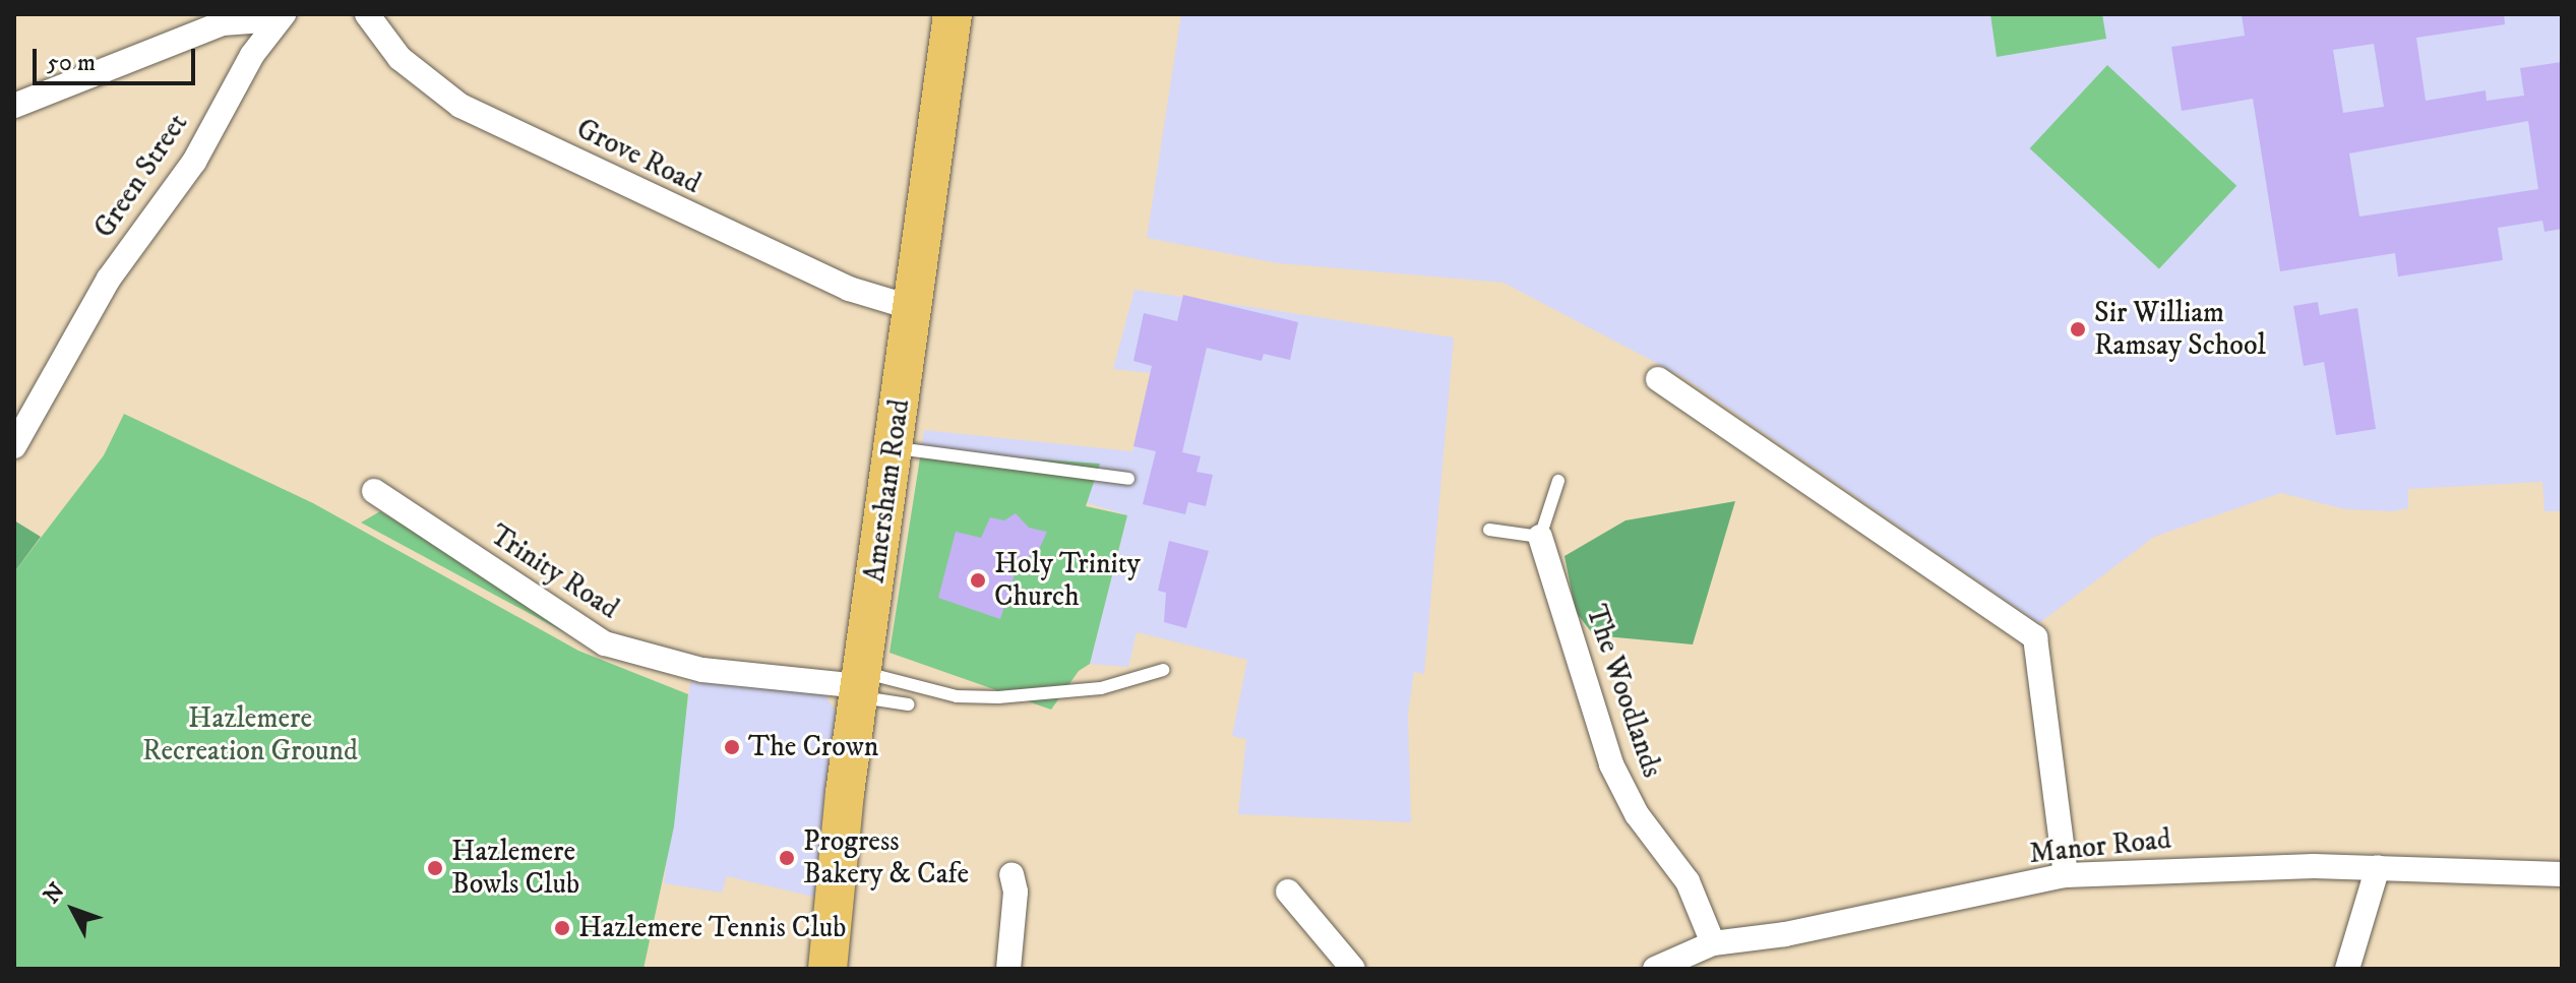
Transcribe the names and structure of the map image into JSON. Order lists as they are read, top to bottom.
{
  "streets": {
    "main road": ["Amersham Road"],
    "street": [
      "Grove Road",
      "Green Street",
      "Trinity Road",
      "The Woodlands",
      "Manor Road"
    ]
  },
  "crossings": [
    ["Grove Road", "Amersham Road"],
    ["Amersham Road", "Trinity Road"],
    ["The Woodlands", "Manor Road"]
  ],
  "parks": ["Hazlemere Recreation Ground"],
  "places": [
    "Sir William Ramsay School",
    "Holy Trinity Church",
    "The Crown",
    "Progress Bakery & Cafe",
    "Hazlemere Bowls Club",
    "Hazlemere Tennis Club"
  ],
  "scale_bar": "50 m",
  "north": "top left"
}
